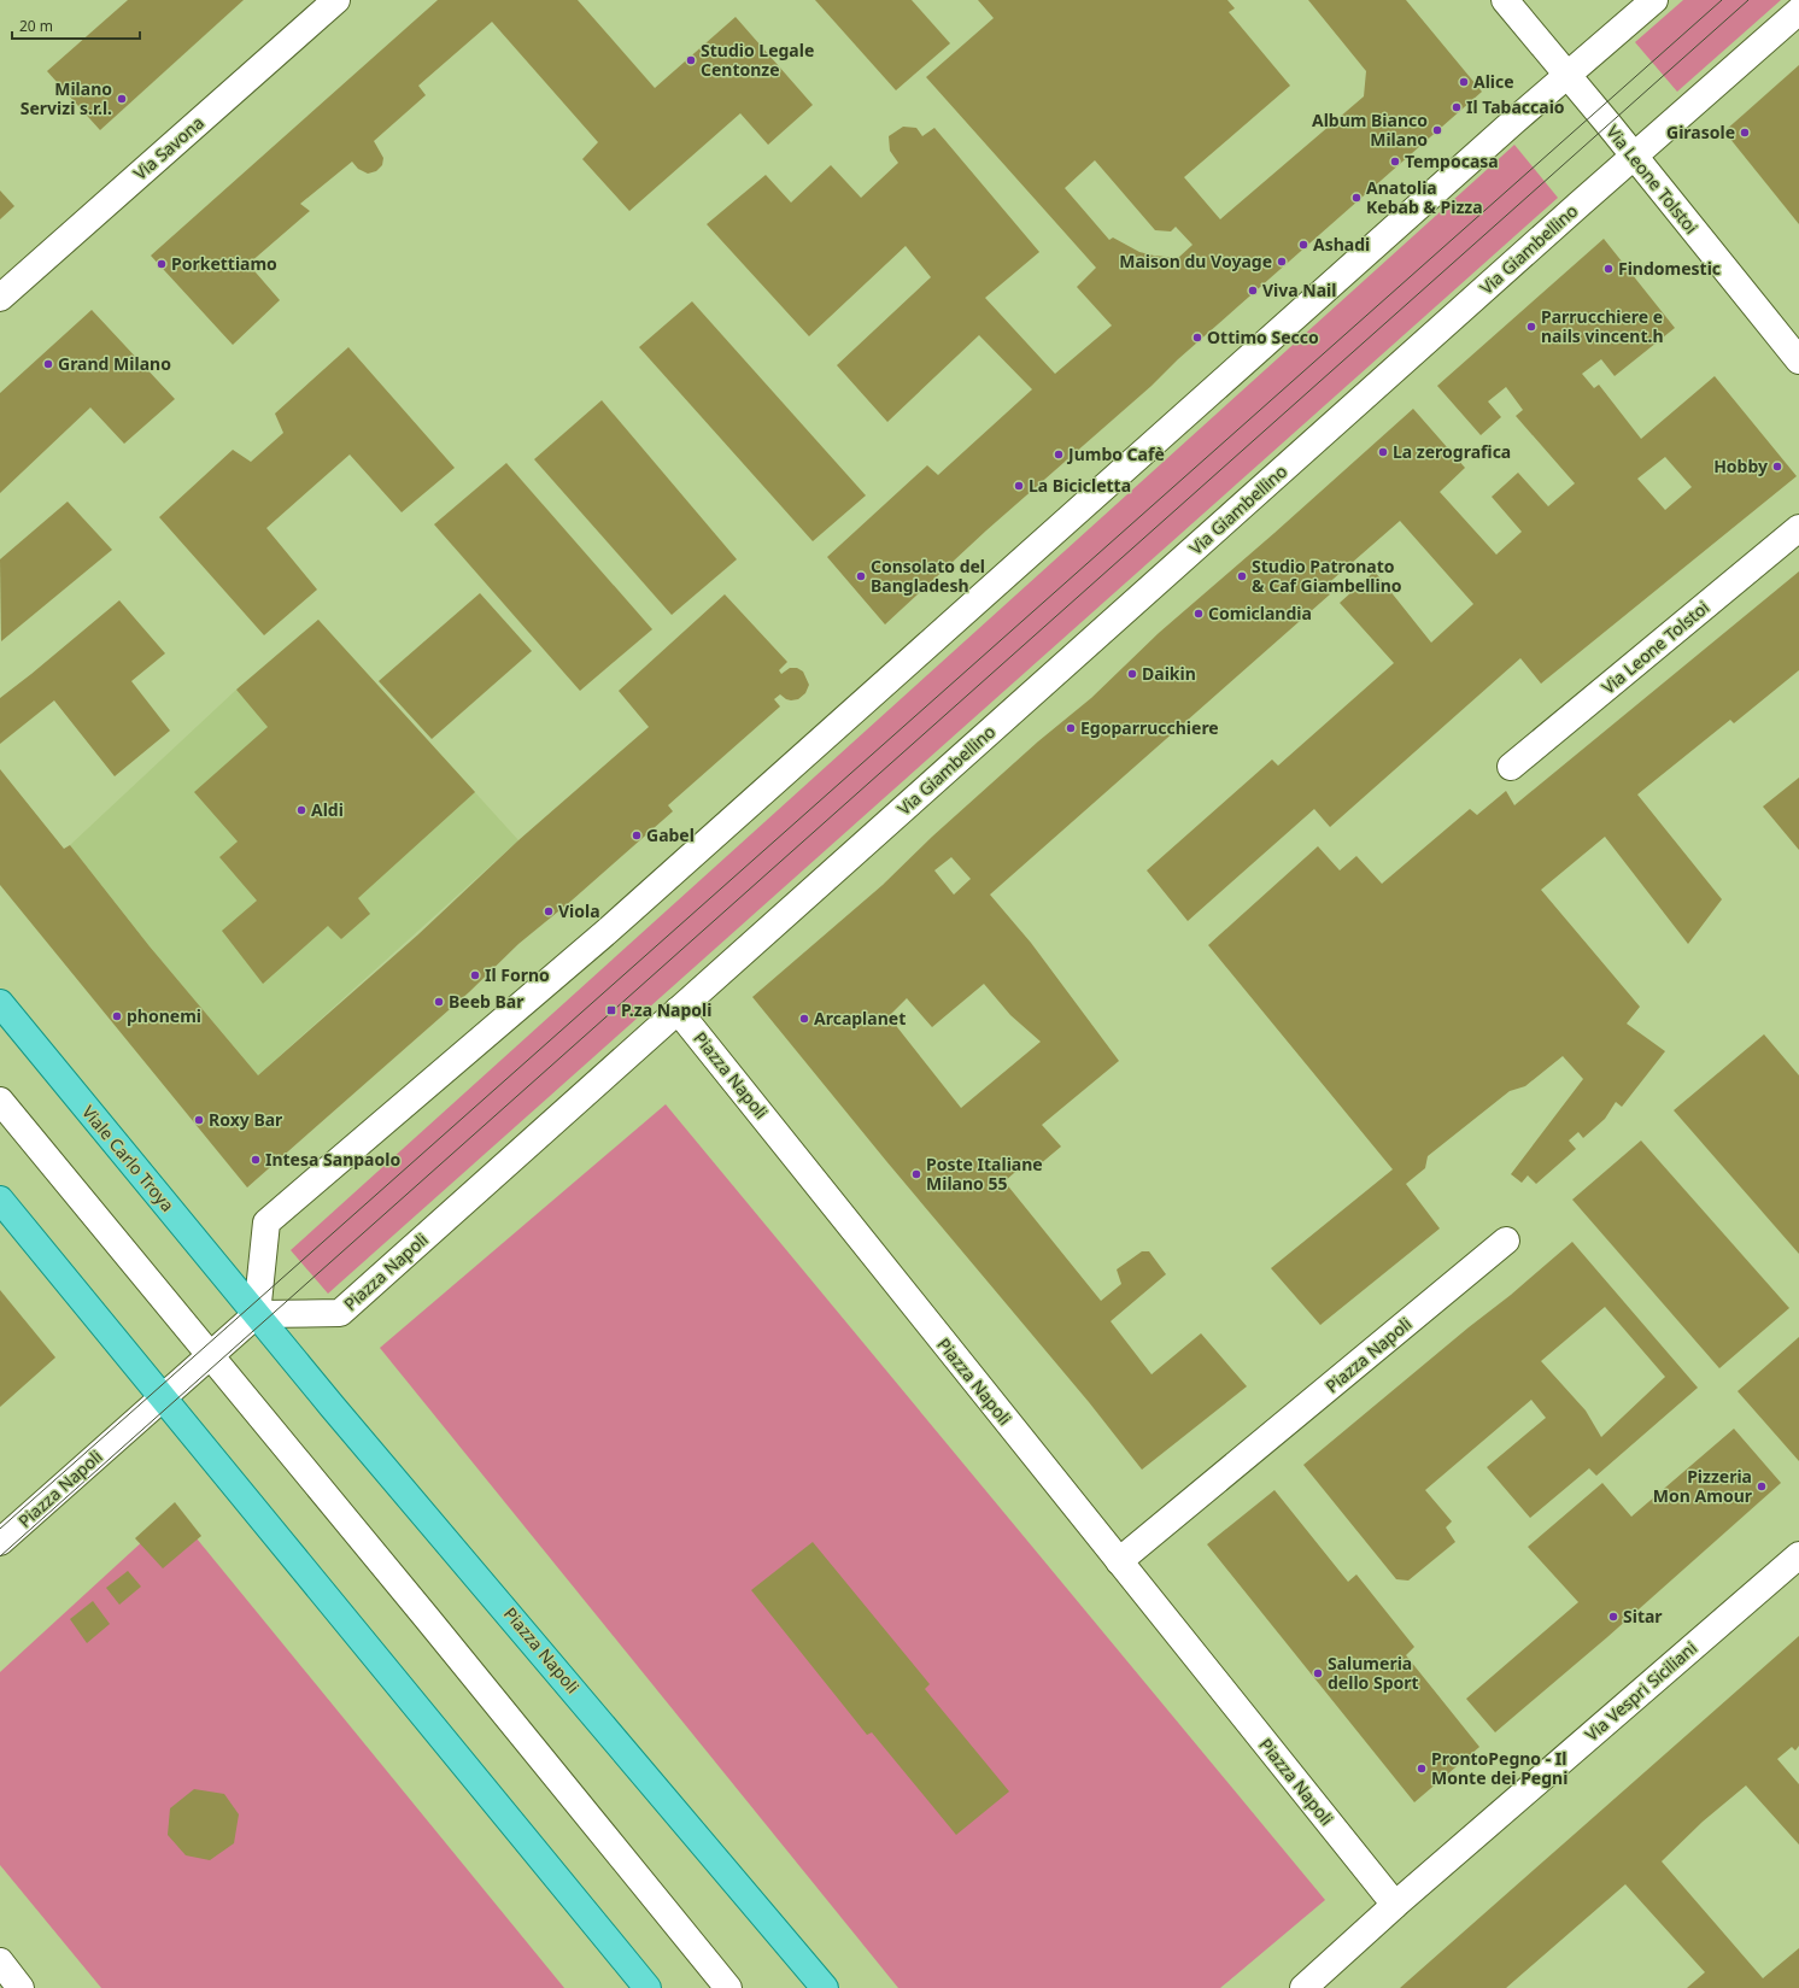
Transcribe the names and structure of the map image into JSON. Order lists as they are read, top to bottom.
{
  "streets": {
    "main road": ["Piazza Napoli", "Viale Carlo Troya"],
    "street": [
      "Via Savona",
      "Via Leone Tolstoi",
      "Via Giambellino",
      "Via Vespri Siciliani"
    ]
  },
  "crossings": [
    ["Via Leone Tolstoi", "Via Giambellino"],
    ["Via Giambellino", "Piazza Napoli"],
    ["Piazza Napoli", "Viale Carlo Troya"],
    ["Piazza Napoli", "Via Vespri Siciliani"]
  ],
  "places": {
    "other": [
      "Studio Legale Centonze",
      "Alice",
      "Milano Servizi s.r.l.",
      "Il Tabaccaio",
      "Album Bianco Milano",
      "Girasole",
      "Tempocasa",
      "Anatolia Kebab & Pizza",
      "Ashadi",
      "Maison du Voyage",
      "Porkettiamo",
      "Findomestic",
      "Viva Nail",
      "Parrucchiere e nails vincent.h",
      "Ottimo Secco",
      "Grand Milano",
      "La zerografica",
      "Jumbo Cafè",
      "Hobby",
      "La Bicicletta",
      "Consolato del Bangladesh",
      "Studio Patronato & Caf Giambellino",
      "Comiclandia",
      "Daikin",
      "Egoparrucchiere",
      "Aldi",
      "Gabel",
      "Viola",
      "Il Forno",
      "Beeb Bar",
      "phonemi",
      "Arcaplanet",
      "Roxy Bar",
      "Intesa Sanpaolo",
      "Poste Italiane Milano 55",
      "Pizzeria Mon Amour",
      "Sitar",
      "Salumeria dello Sport",
      "ProntoPegno - Il Monte dei Pegni"
    ],
    "transit": ["P.za Napoli"]
  },
  "scale_bar": "20 m"
}
